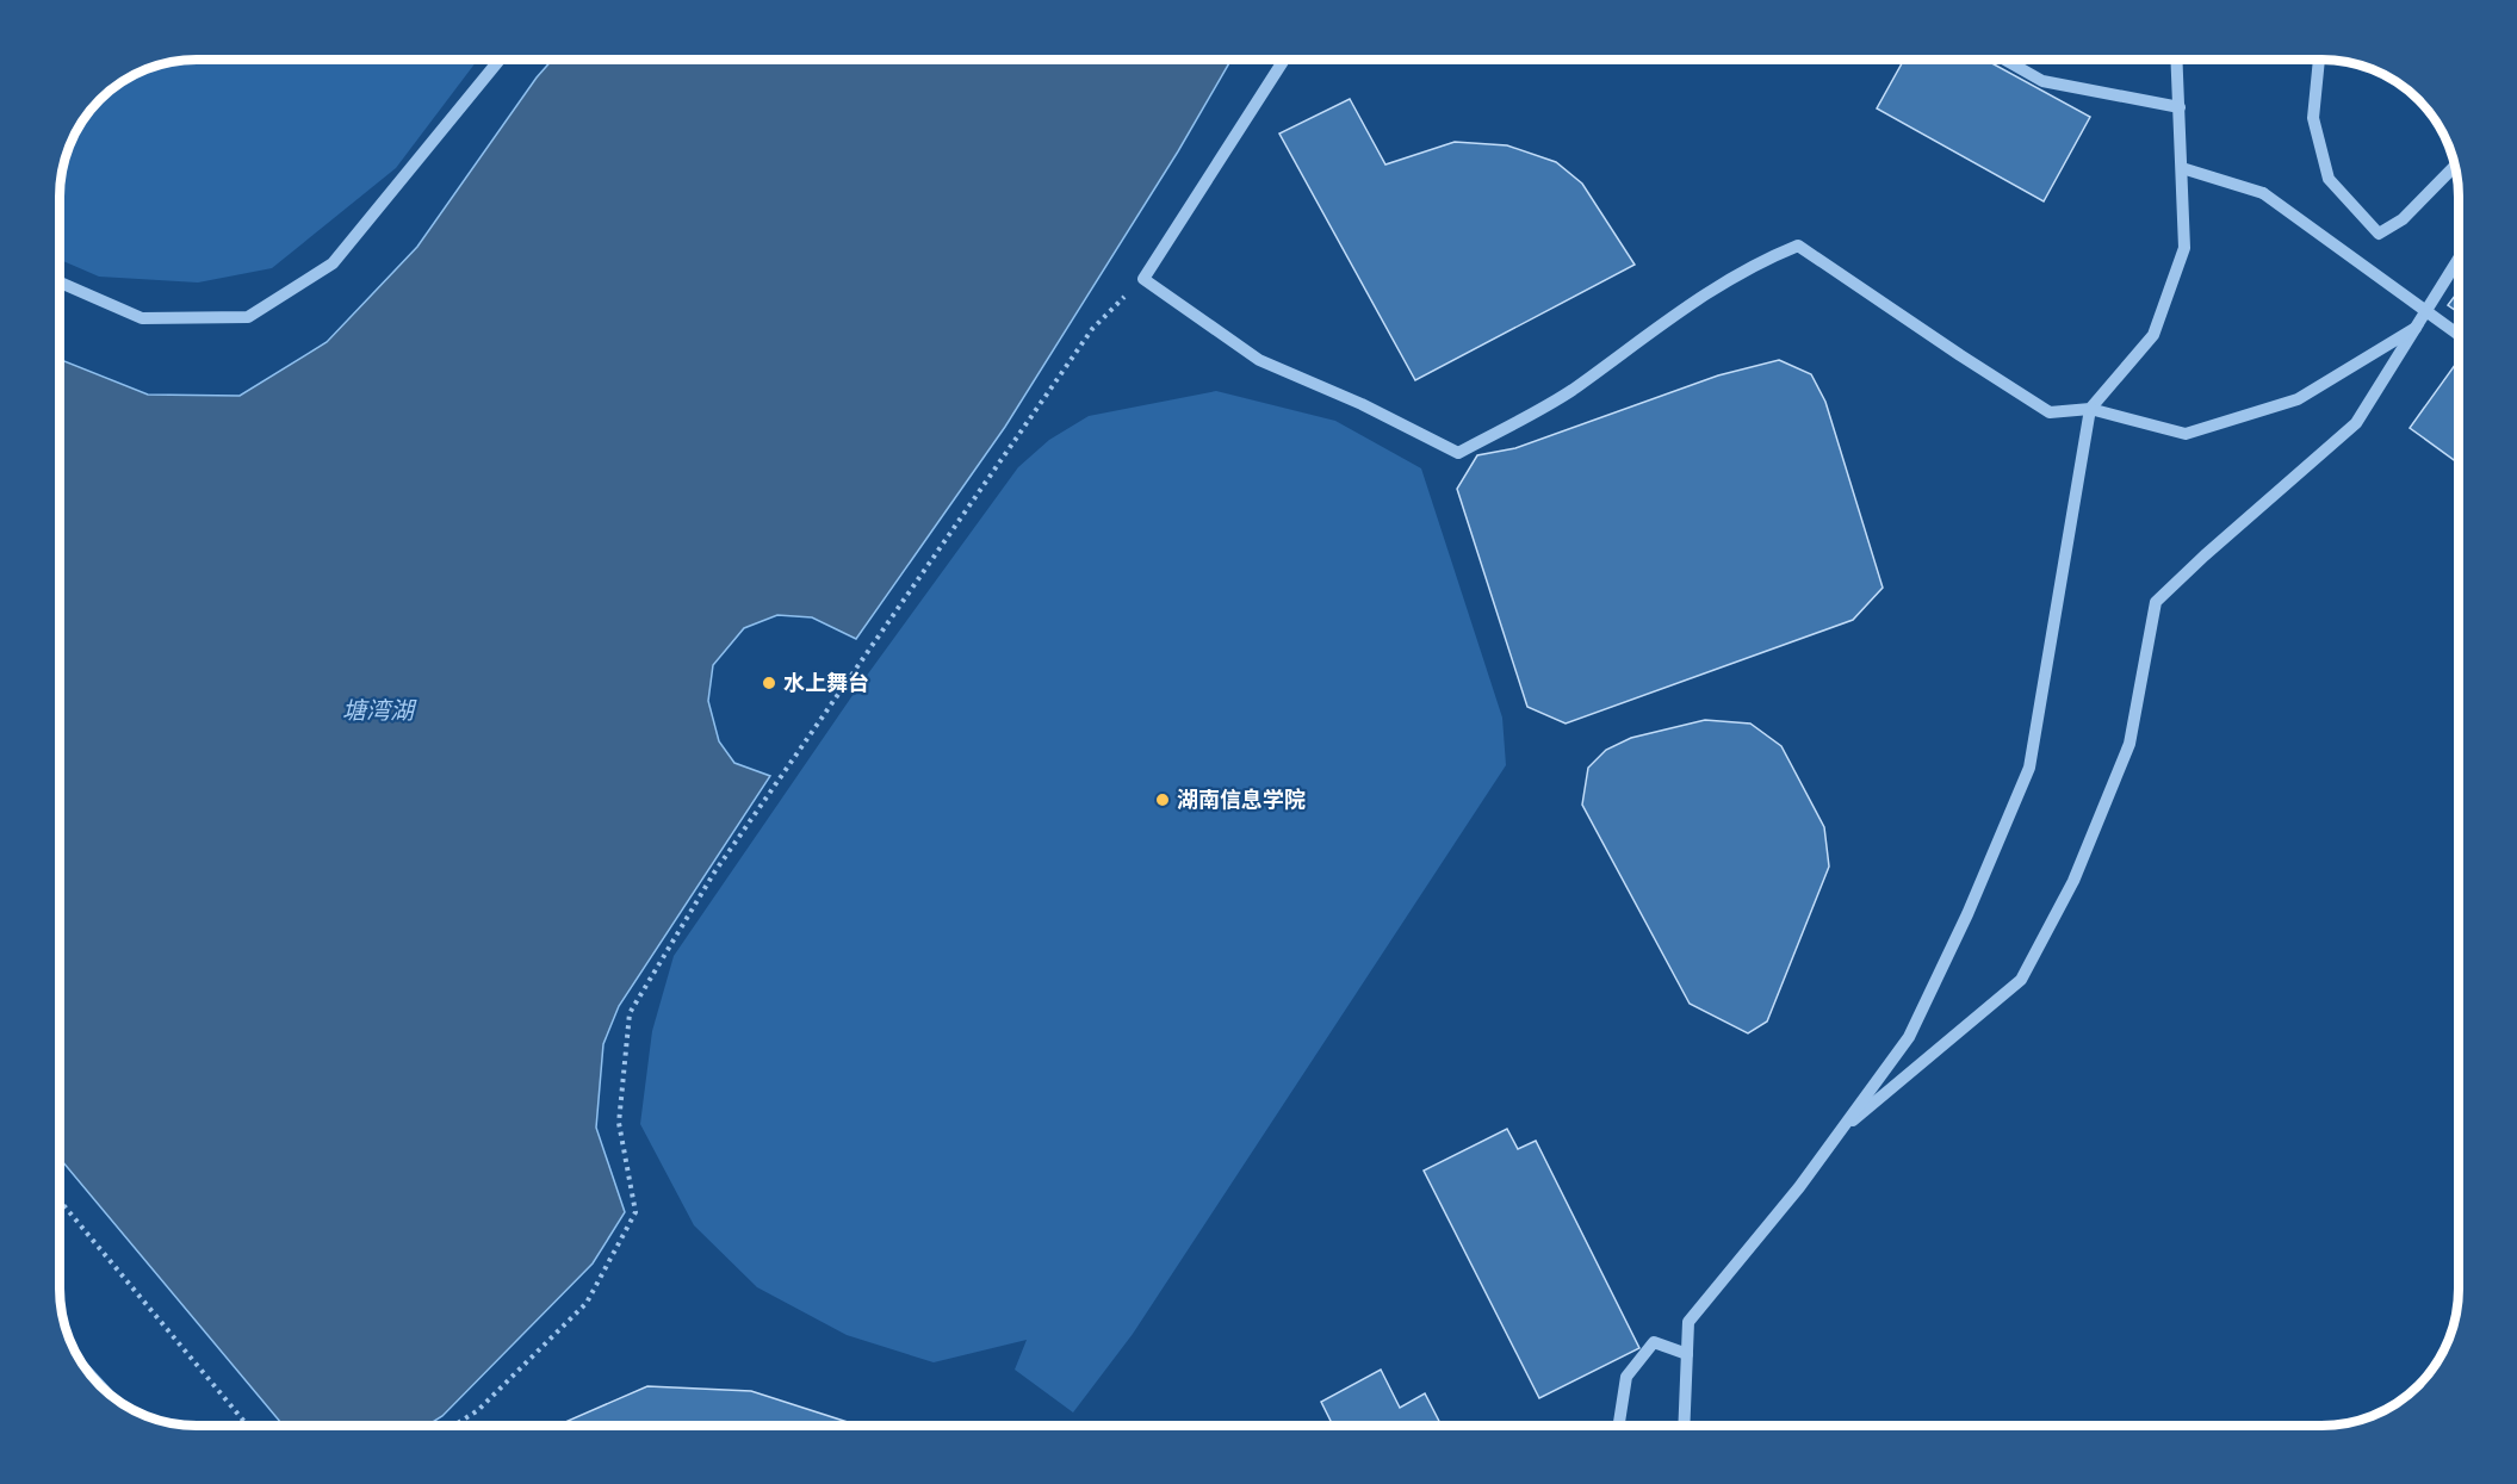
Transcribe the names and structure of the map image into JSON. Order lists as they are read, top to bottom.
{
  "water": ["塘湾湖"],
  "places": ["水上舞台", "湖南信息学院"]
}
